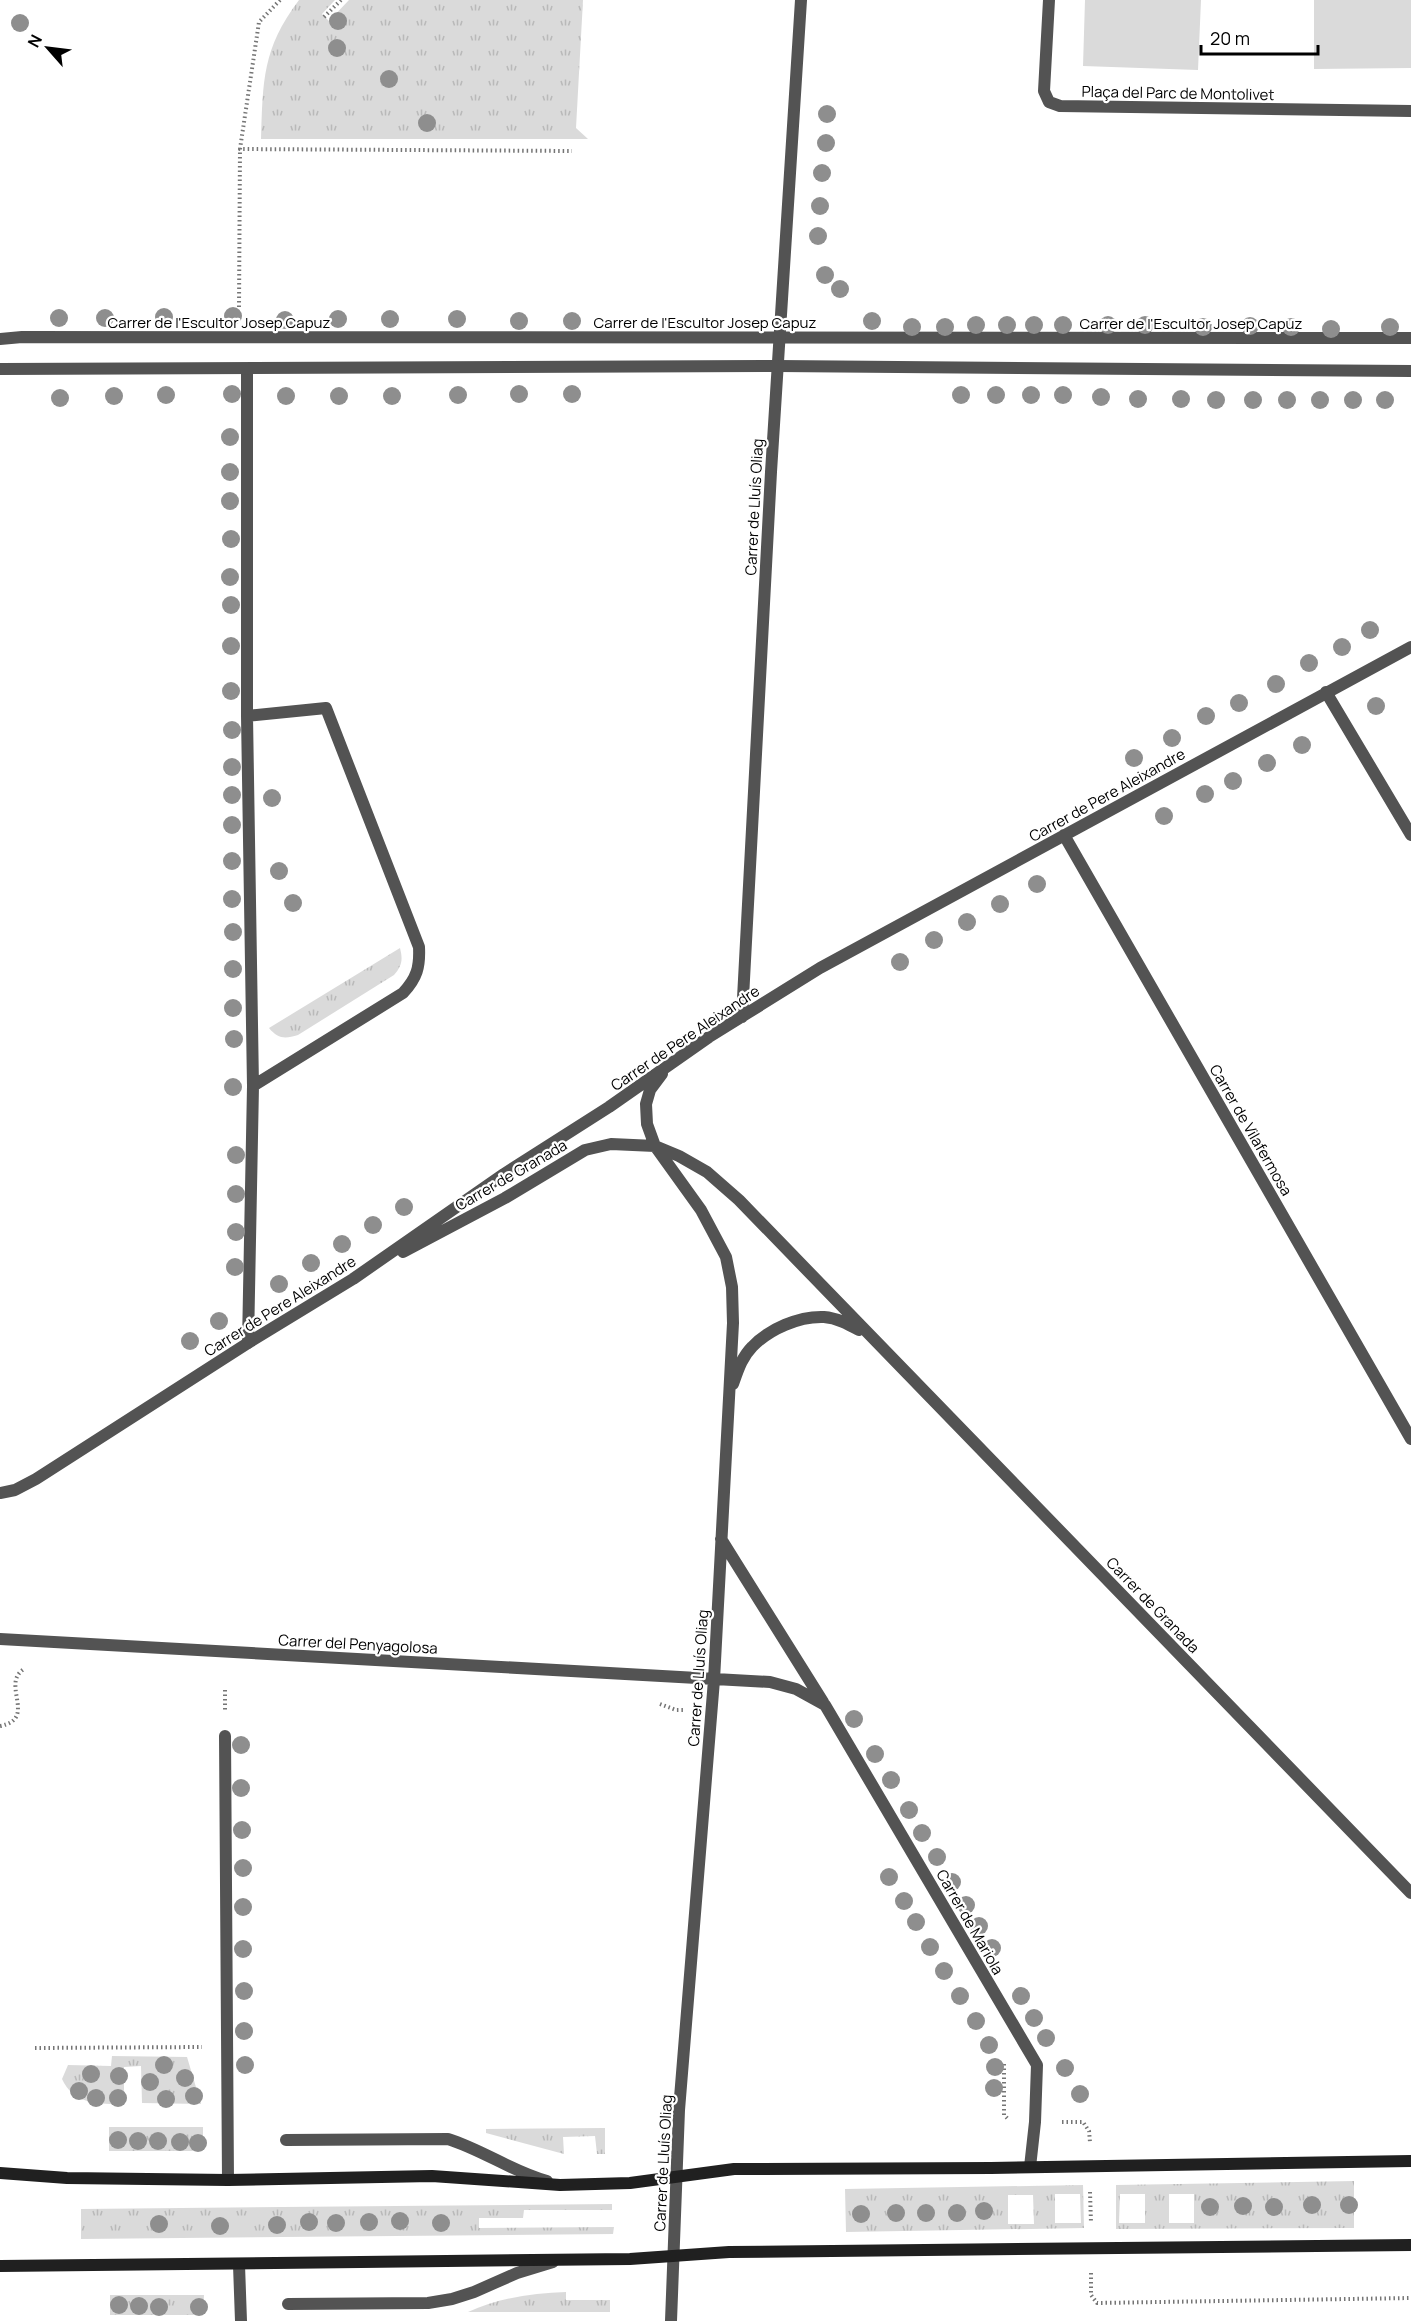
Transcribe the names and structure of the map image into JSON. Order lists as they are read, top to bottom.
{
  "streets": {
    "street": [
      "Plaça del Parc de Montolivet",
      "Carrer de l'Escultor Josep Capuz",
      "Carrer de Lluís Oliag",
      "Carrer de Pere Aleixandre",
      "Carrer de Vilafermosa",
      "Carrer de Granada",
      "Carrer del Penyagolosa",
      "Carrer de Mariola"
    ]
  },
  "crossings": [
    ["Carrer de l'Escultor Josep Capuz", "Carrer de Lluís Oliag"],
    ["Carrer de Lluís Oliag", "Carrer de Pere Aleixandre"],
    ["Carrer de Lluís Oliag", "Carrer de Granada"],
    ["Carrer de Lluís Oliag", "Carrer del Penyagolosa"],
    ["Carrer de Lluís Oliag", "Carrer de Mariola"],
    ["Carrer de Pere Aleixandre", "Carrer de Vilafermosa"],
    ["Carrer de Pere Aleixandre", "Carrer de Granada"]
  ],
  "scale_bar": "20 m",
  "north": "top left"
}
